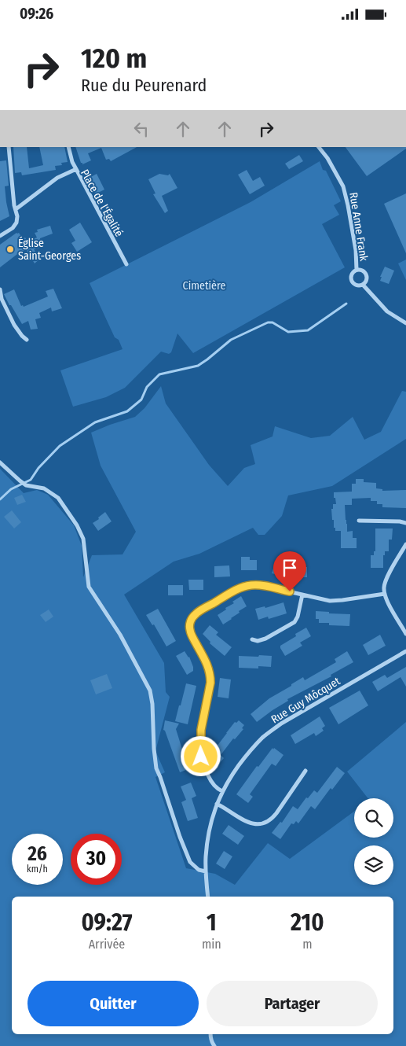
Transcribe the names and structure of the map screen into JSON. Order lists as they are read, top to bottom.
{
  "streets": {
    "street": ["Place de l'Égalité", "Rue Anne Frank", "Rue Guy Môcquet"]
  },
  "parks": ["Cimetière"],
  "places": ["Église Saint-Georges"],
  "page": {
    "status": "09:26",
    "turn": ["120 m", "Rue du Peurenard"],
    "speed": "26 km/h",
    "limit": "30",
    "eta": [
      "09:27",
      "Arrivée",
      "1",
      "min",
      "210",
      "m"
    ],
    "buttons": ["Quitter", "Partager"]
  }
}
